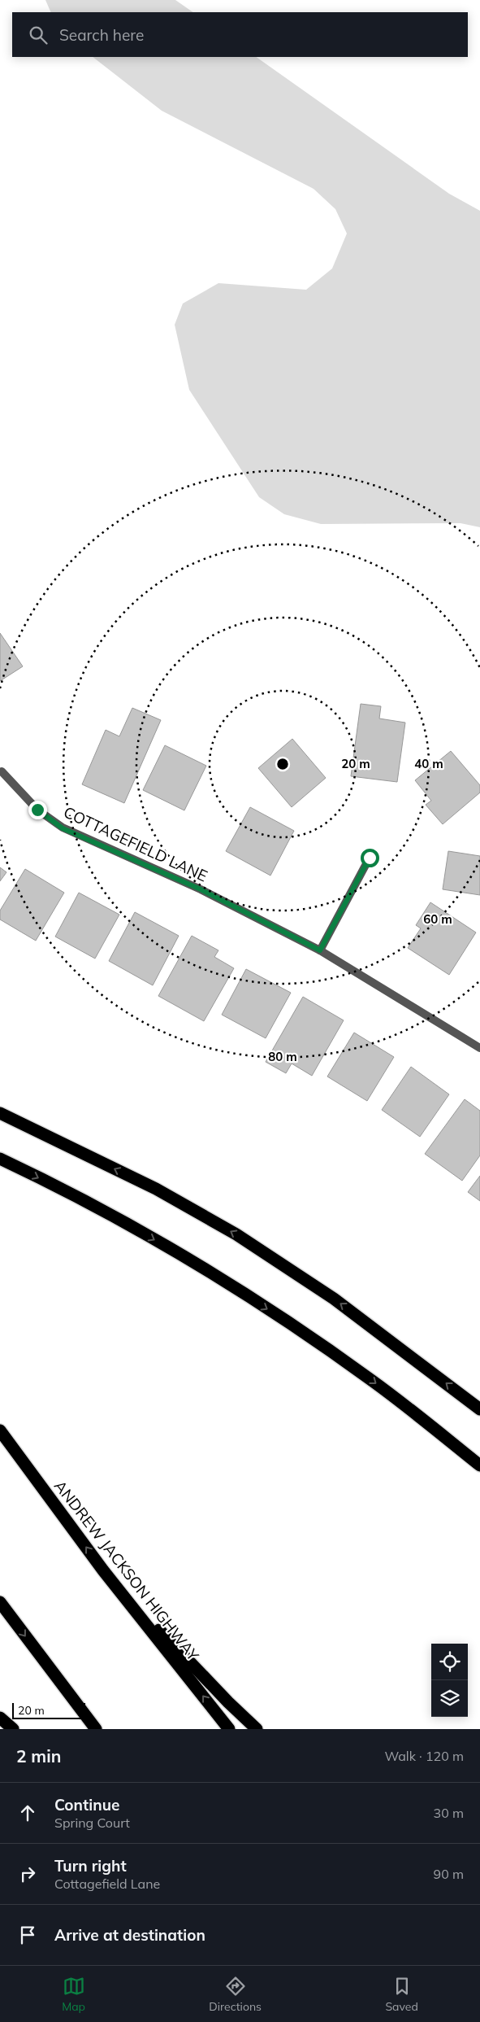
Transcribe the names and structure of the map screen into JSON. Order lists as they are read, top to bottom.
{
  "streets": {
    "highway": ["ANDREW JACKSON HIGHWAY"],
    "street": ["COTTAGEFIELD LANE"]
  },
  "scale_bar": "20 m",
  "page": {
    "search": "Search here",
    "scale": "20 m",
    "heading": ["2 min", "Walk · 120 m"],
    "list": [
      ["Continue", "Spring Court", "30 m"],
      ["Turn right", "Cottagefield Lane", "90 m"],
      "Arrive at destination"
    ],
    "nav": ["Map", "Directions", "Saved"]
  },
  "rings": [
    "20 m",
    "40 m",
    "60 m",
    "80 m"
  ]
}
